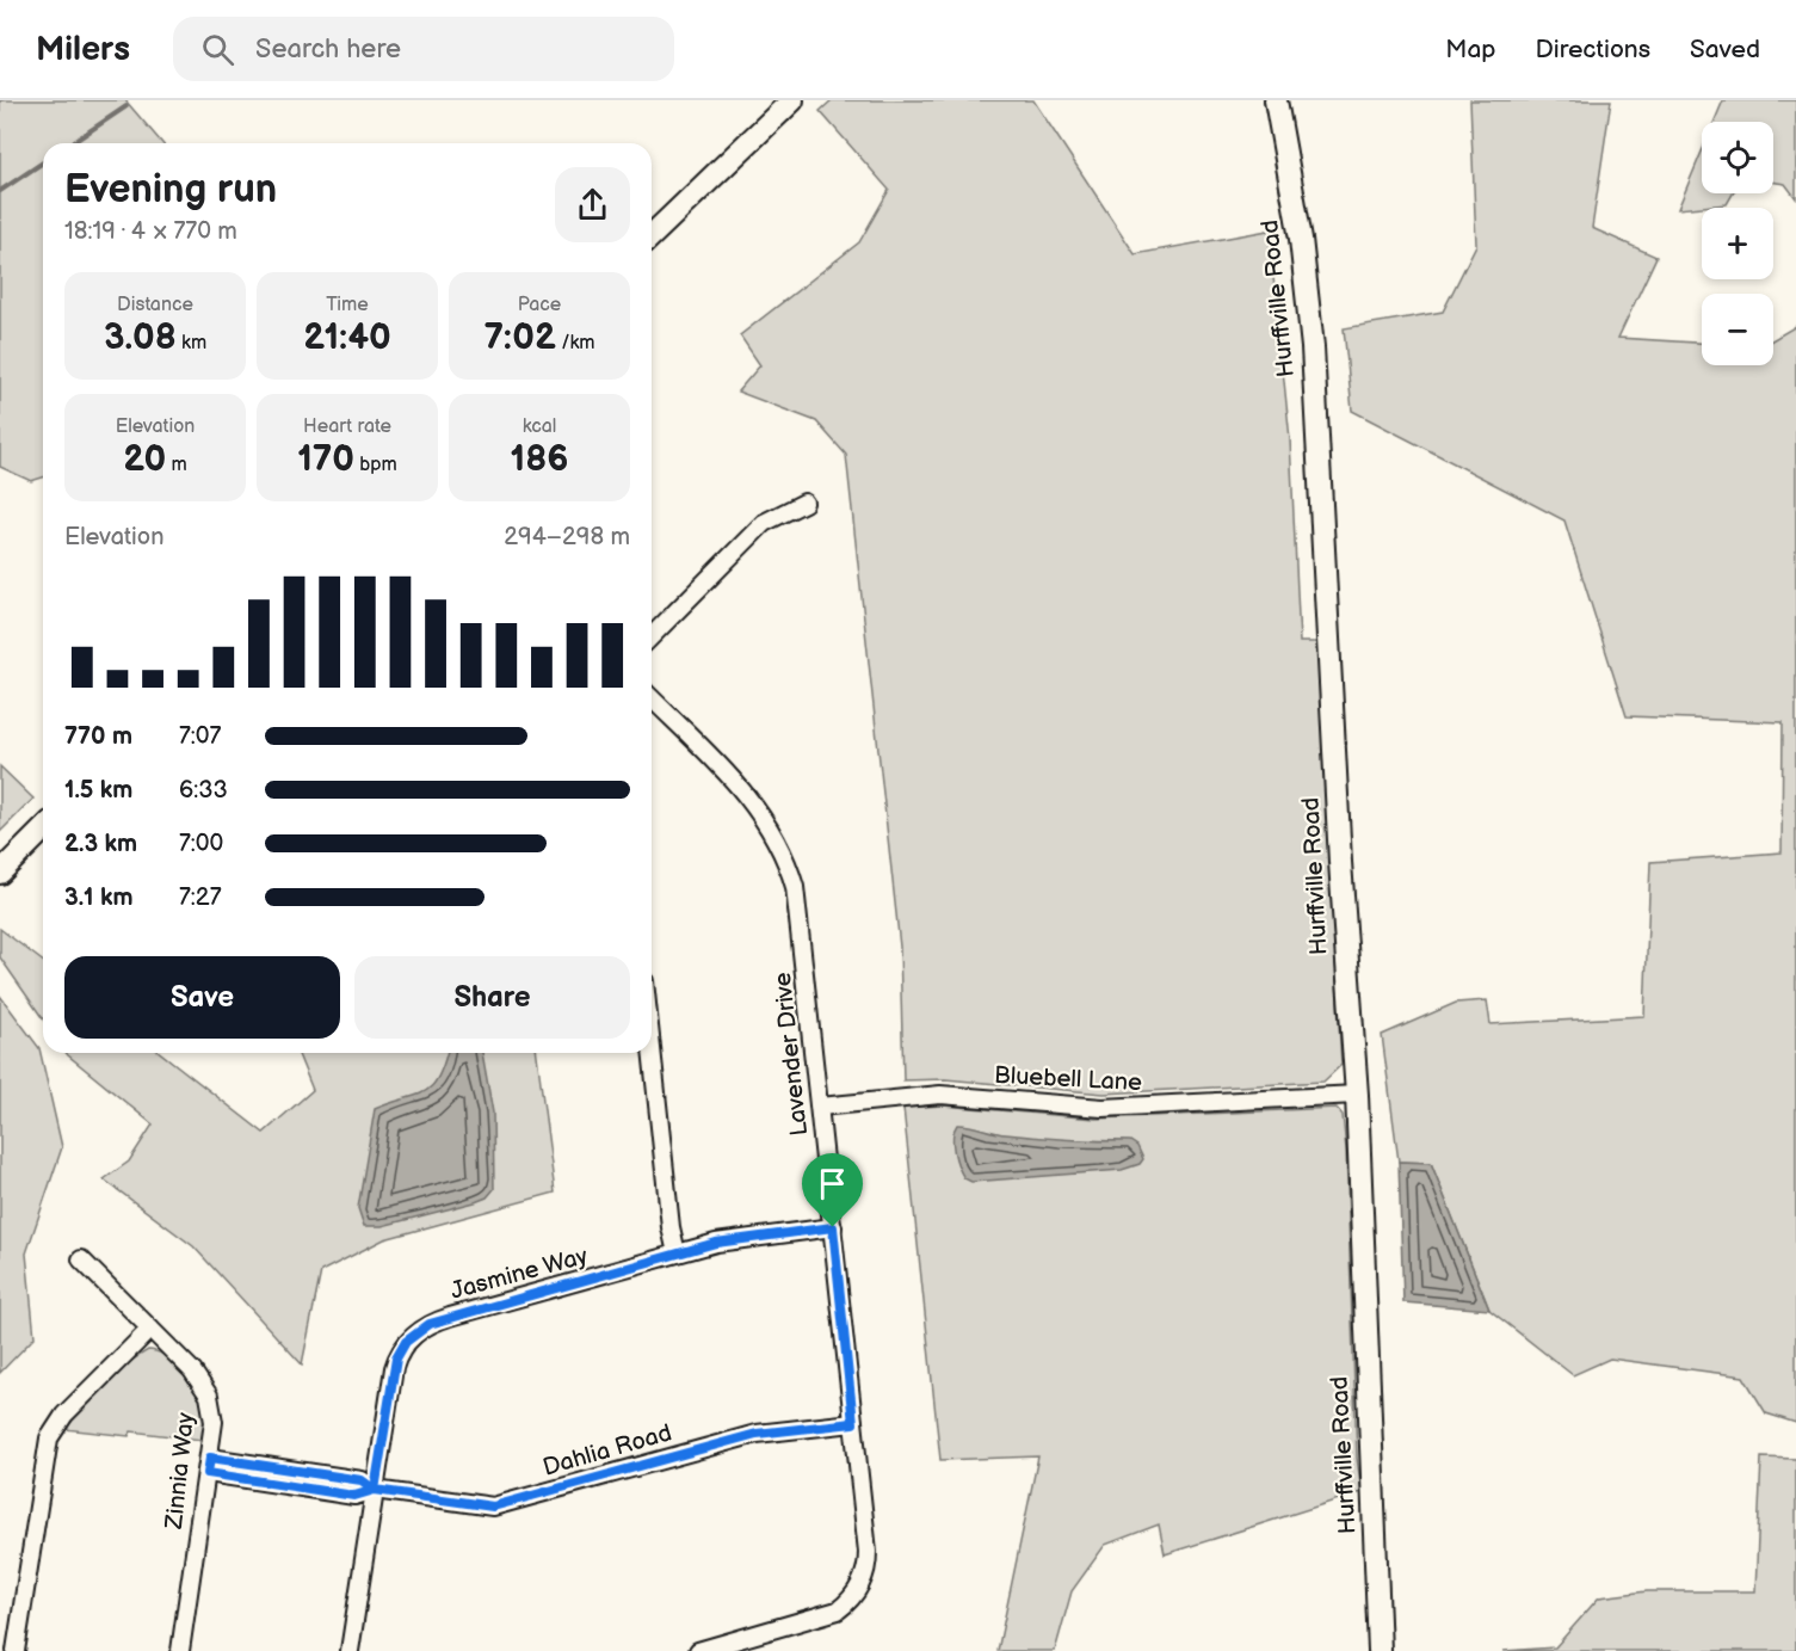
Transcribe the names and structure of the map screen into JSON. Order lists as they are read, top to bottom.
{
  "streets": {
    "main road": ["Hurffville Road"],
    "street": [
      "Lavender Drive",
      "Bluebell Lane",
      "Jasmine Way",
      "Dahlia Road",
      "Zinnia Way"
    ]
  },
  "crossings": [
    ["Hurffville Road", "Bluebell Lane"],
    ["Lavender Drive", "Bluebell Lane"],
    ["Lavender Drive", "Jasmine Way"],
    ["Lavender Drive", "Dahlia Road"],
    ["Jasmine Way", "Dahlia Road"],
    ["Dahlia Road", "Zinnia Way"]
  ],
  "page": {
    "header": "Milers",
    "search": "Search here",
    "nav": ["Map", "Directions", "Saved"],
    "map_buttons": ["+", "−"],
    "heading": ["Evening run", "18:19 · 4 × 770 m"],
    "stats": [
      ["Distance", "3.08 km"],
      ["Time", "21:40"],
      ["Pace", "7:02 /km"],
      ["Elevation", "20 m"],
      ["Heart rate", "170 bpm"],
      ["kcal", "186"]
    ],
    "chart": ["Elevation", "294–298 m"],
    "list": [
      {
        "name": "770 m",
        "note": "7:07"
      },
      {
        "name": "1.5 km",
        "note": "6:33"
      },
      {
        "name": "2.3 km",
        "note": "7:00"
      },
      {
        "name": "3.1 km",
        "note": "7:27"
      }
    ],
    "buttons": ["Save", "Share"]
  }
}
